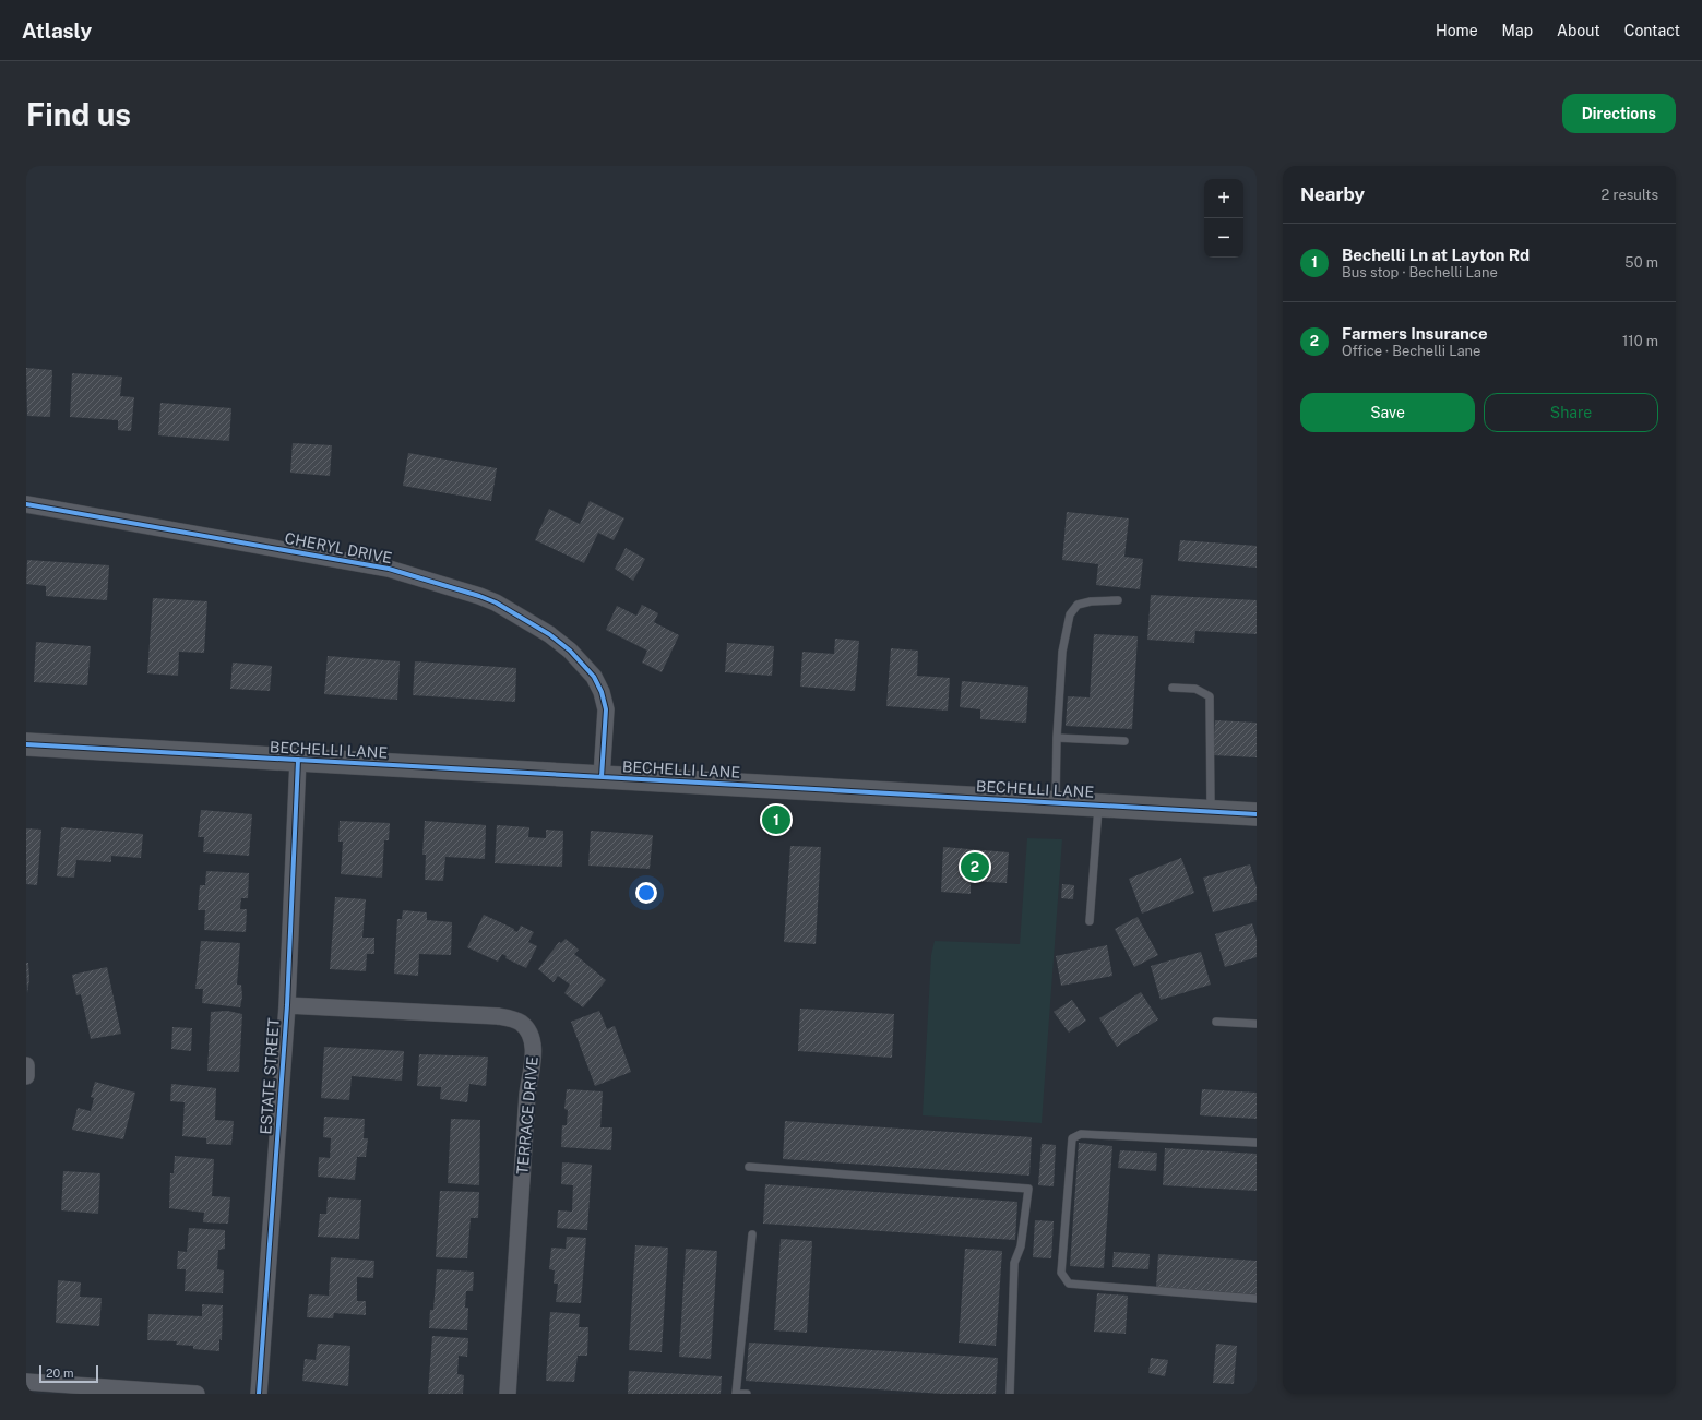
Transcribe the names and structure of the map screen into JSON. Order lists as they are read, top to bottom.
{
  "streets": {
    "main road": ["BECHELLI LANE"],
    "street": ["CHERYL DRIVE", "ESTATE STREET", "TERRACE DRIVE"]
  },
  "crossings": [
    ["CHERYL DRIVE", "BECHELLI LANE"],
    ["BECHELLI LANE", "ESTATE STREET"],
    ["ESTATE STREET", "TERRACE DRIVE"]
  ],
  "scale_bar": "20 m",
  "page": {
    "header": "Atlasly",
    "nav": [
      "Home",
      "Map",
      "About",
      "Contact"
    ],
    "buttons": [
      "Directions",
      ["Save", "Share"]
    ],
    "title": "Find us",
    "heading": ["Nearby", "2 results"],
    "map_buttons": ["+", "−"],
    "list": [
      {
        "mark": "1",
        "name": "Bechelli Ln at Layton Rd",
        "note": "Bus stop · Bechelli Lane",
        "value": "50 m"
      },
      {
        "mark": "2",
        "name": "Farmers Insurance",
        "note": "Office · Bechelli Lane",
        "value": "110 m"
      }
    ],
    "pins": ["1", "2"],
    "scale": "20 m"
  }
}
